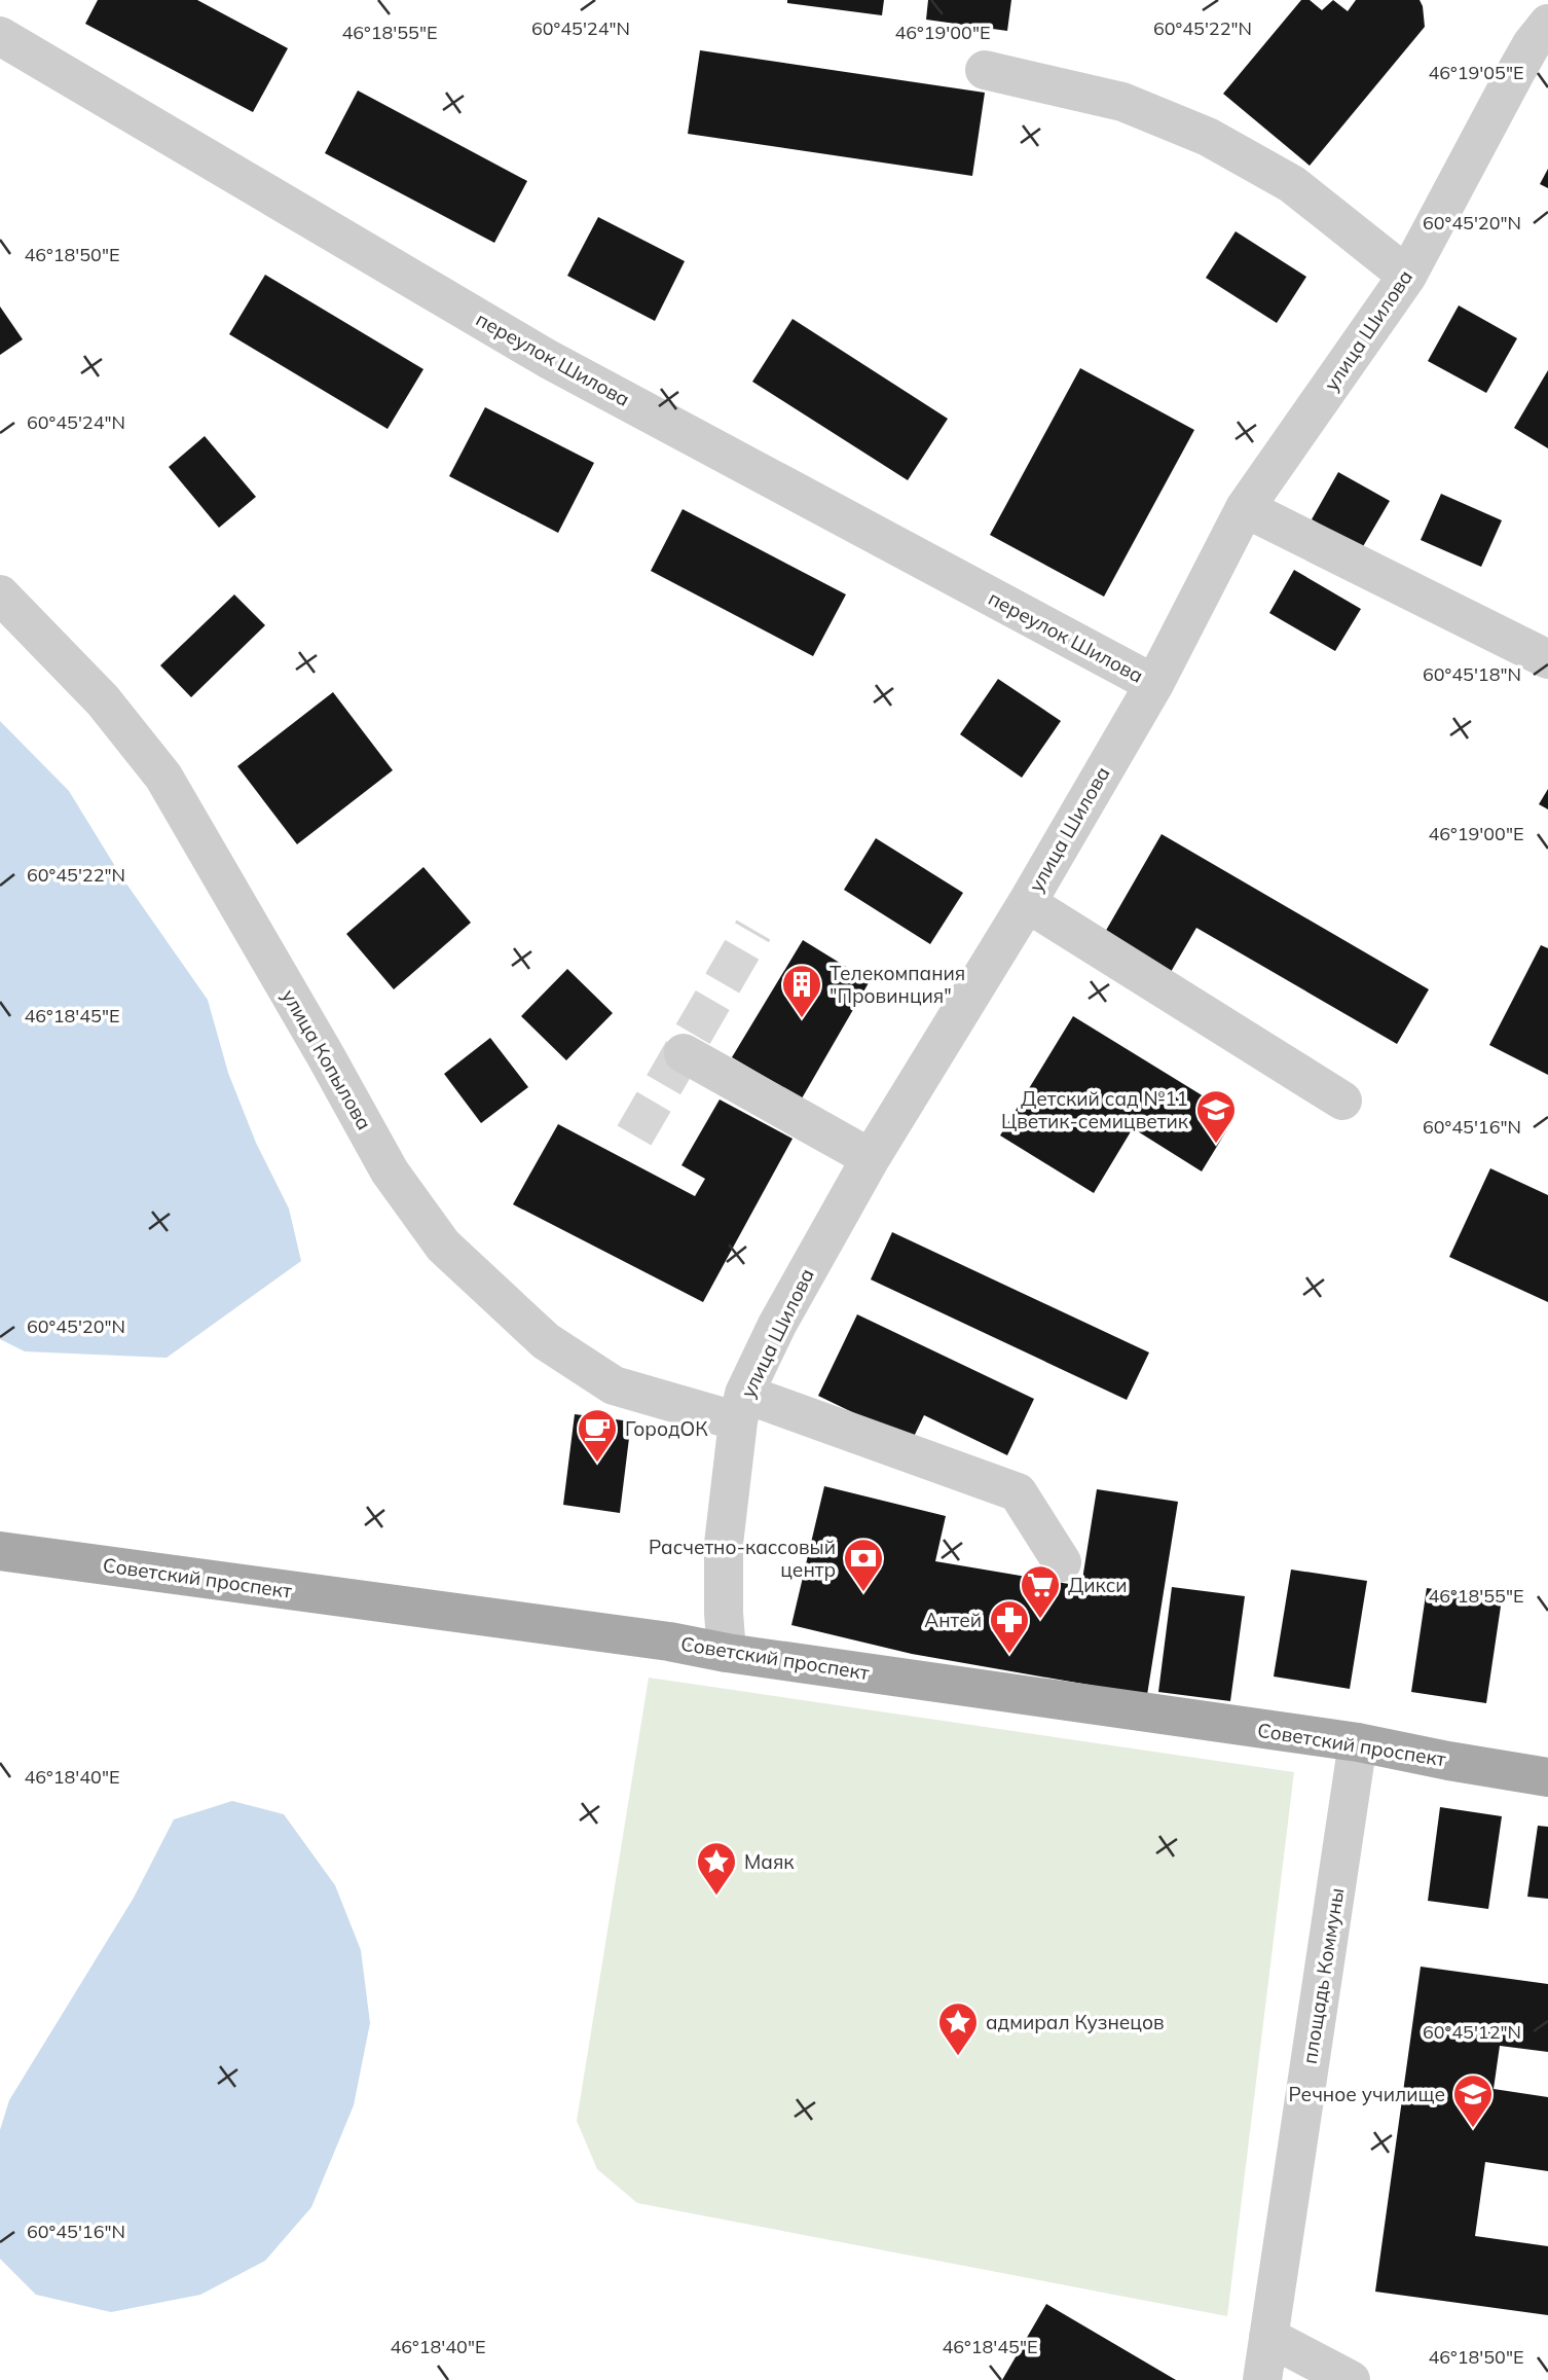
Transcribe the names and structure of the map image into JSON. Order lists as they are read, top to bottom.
{
  "streets": {
    "main road": ["Советский проспект"],
    "street": [
      "улица Шилова",
      "переулок Шилова",
      "улица Копылова",
      "площадь Коммуны"
    ]
  },
  "crossings": [
    ["улица Шилова", "переулок Шилова"],
    ["улица Шилова", "улица Копылова"],
    ["улица Шилова", "Советский проспект"],
    ["Советский проспект", "площадь Коммуны"]
  ],
  "places": {
    "building": ["Телекомпания \"Провинция\""],
    "school or university": ["Детский сад №11 Цветик-семицветик", "Речное училище"],
    "cafe": ["ГородОК"],
    "bank": ["Расчетно-кассовый центр"],
    "supermarket": ["Дикси"],
    "pharmacy": ["Антей"],
    "place": ["Маяк", "адмирал Кузнецов"]
  },
  "coordinates": [
    "60°45'24\"N",
    "60°45'22\"N",
    "46°18'55\"E",
    "46°19'00\"E",
    "46°19'05\"E",
    "60°45'20\"N",
    "46°18'50\"E",
    "60°45'18\"N",
    "46°18'45\"E",
    "60°45'16\"N",
    "46°18'40\"E",
    "60°45'12\"N"
  ]
}
